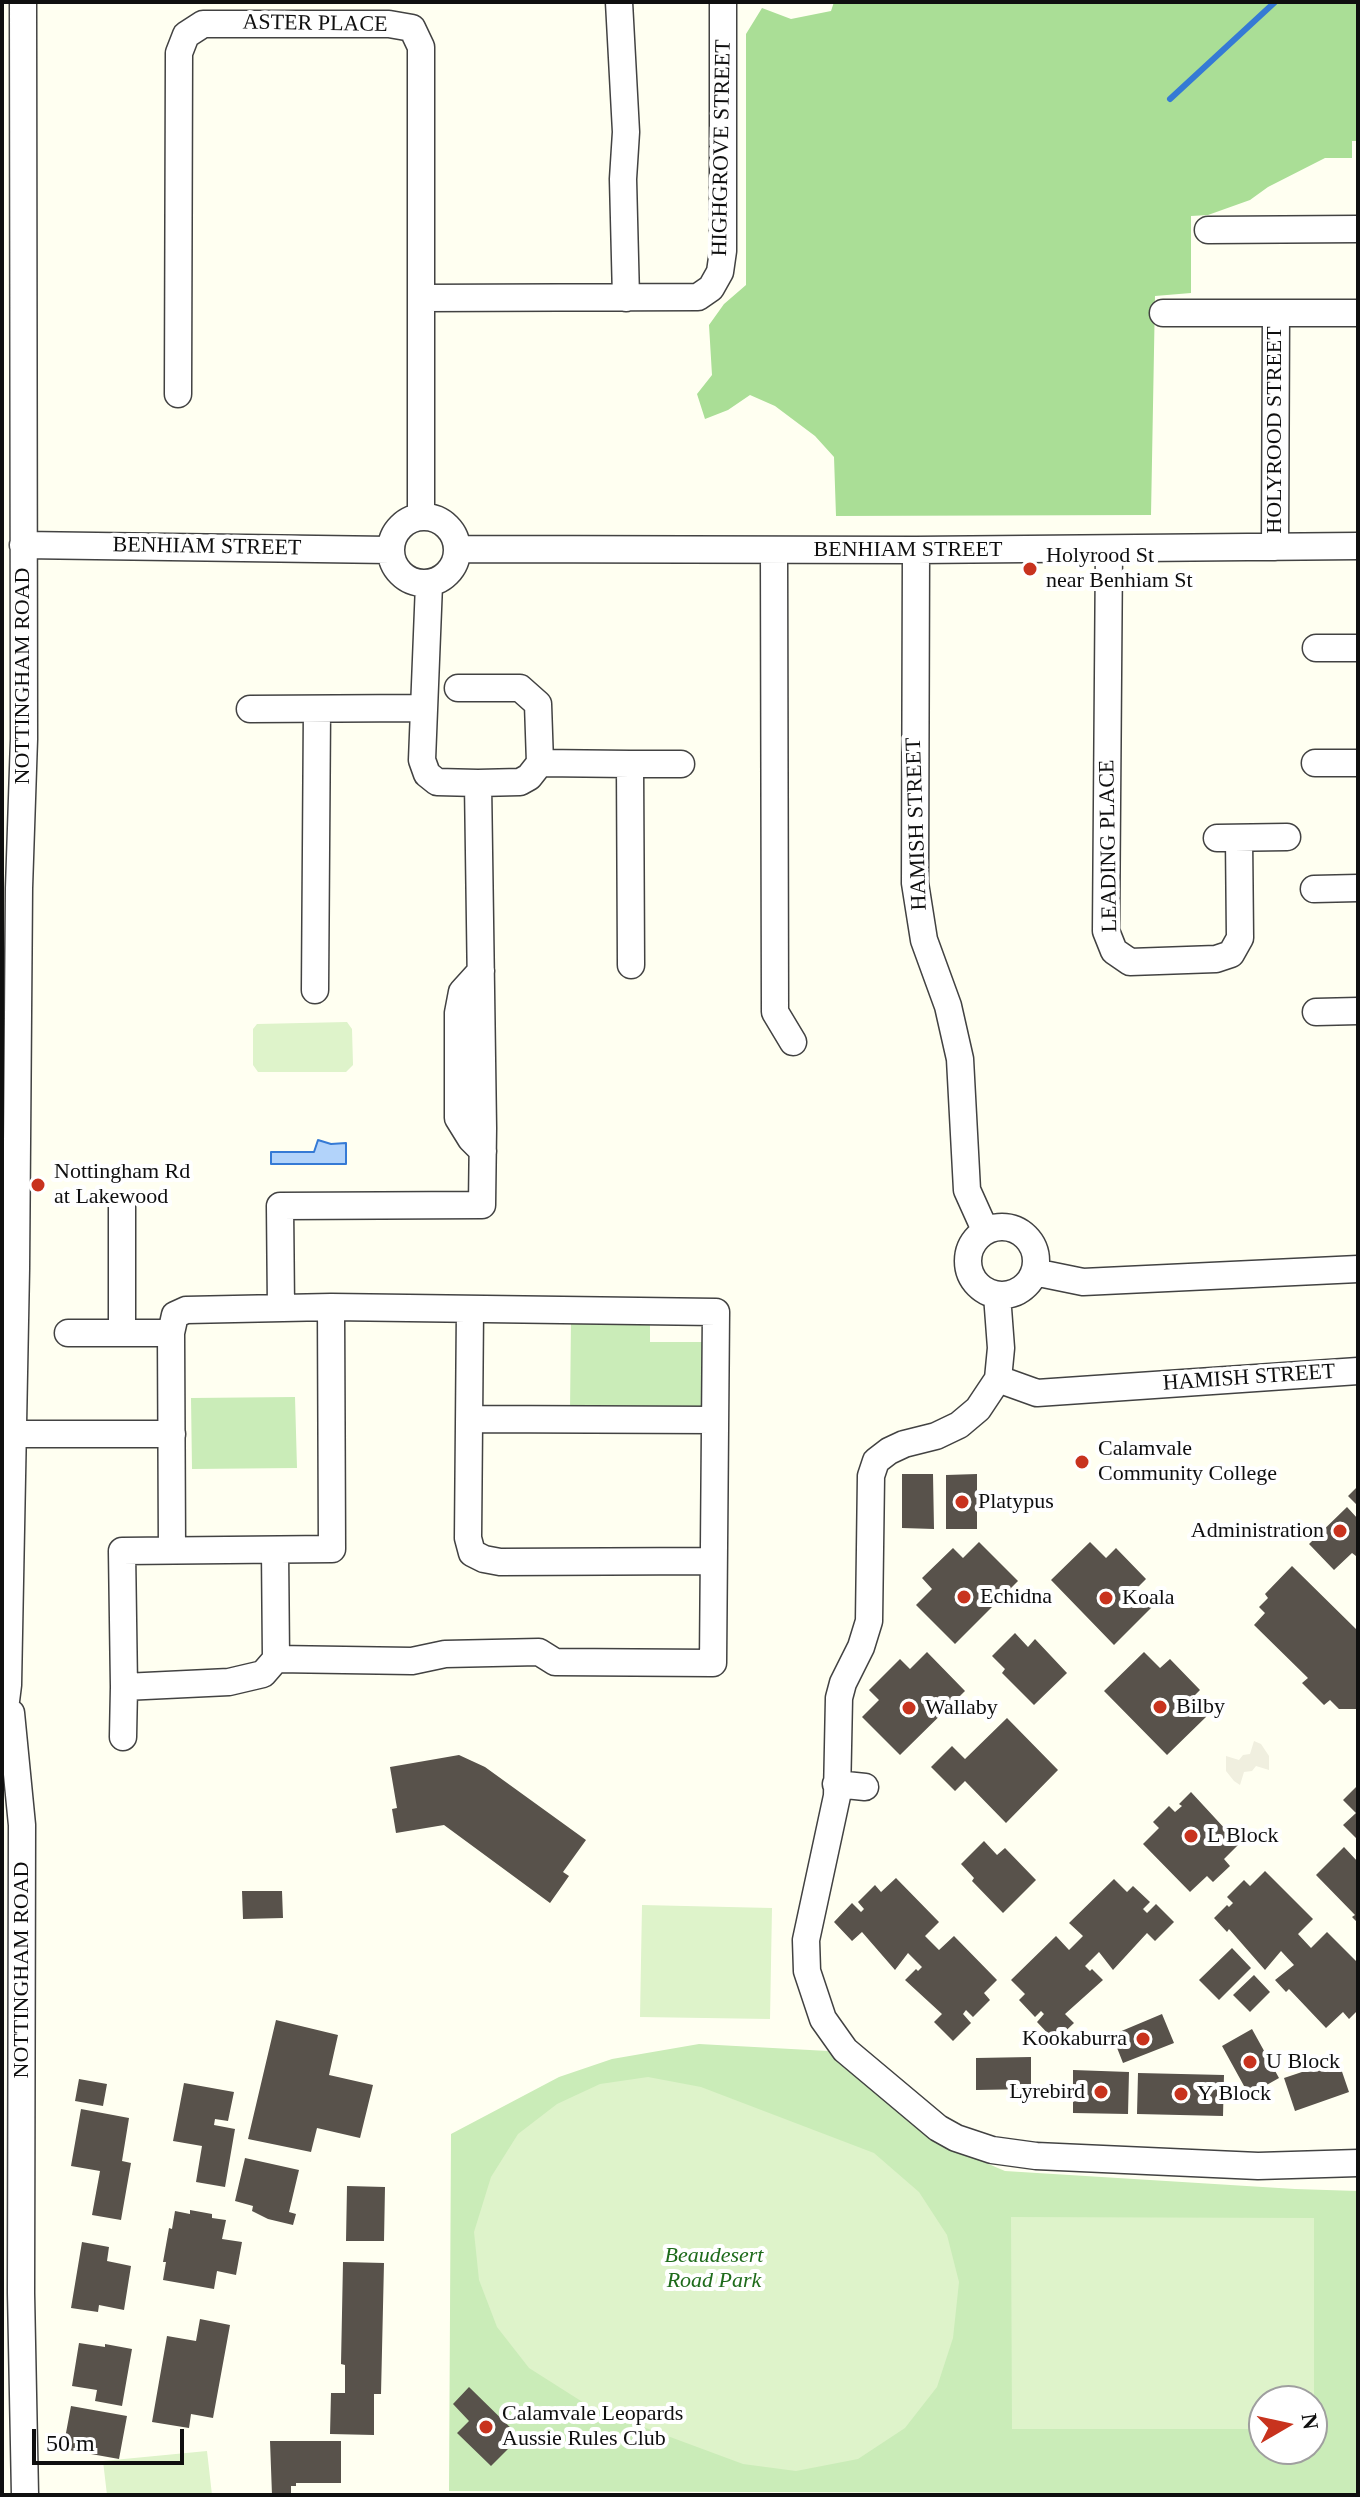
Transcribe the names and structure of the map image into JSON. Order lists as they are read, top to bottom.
{
  "streets": {
    "street": [
      "ASTER PLACE",
      "HIGHGROVE STREET",
      "HOLYROOD STREET",
      "BENHIAM STREET",
      "NOTTINGHAM ROAD",
      "HAMISH STREET",
      "LEADING PLACE"
    ]
  },
  "crossings": [
    ["ASTER PLACE", "HIGHGROVE STREET"],
    ["ASTER PLACE", "BENHIAM STREET"],
    ["HOLYROOD STREET", "BENHIAM STREET"],
    ["BENHIAM STREET", "NOTTINGHAM ROAD"],
    ["BENHIAM STREET", "HAMISH STREET"],
    ["BENHIAM STREET", "LEADING PLACE"]
  ],
  "parks": ["Beaudesert Road Park"],
  "places": [
    "Holyrood St near Benhiam St",
    "Nottingham Rd at Lakewood",
    "Calamvale Community College",
    "Platypus",
    "Administration",
    "Echidna",
    "Koala",
    "Bilby",
    "Wallaby",
    "L Block",
    "Kookaburra",
    "U Block",
    "Lyrebird",
    "Y Block",
    "Calamvale Leopards Aussie Rules Club"
  ],
  "scale_bar": "50 m",
  "north": "right"
}
